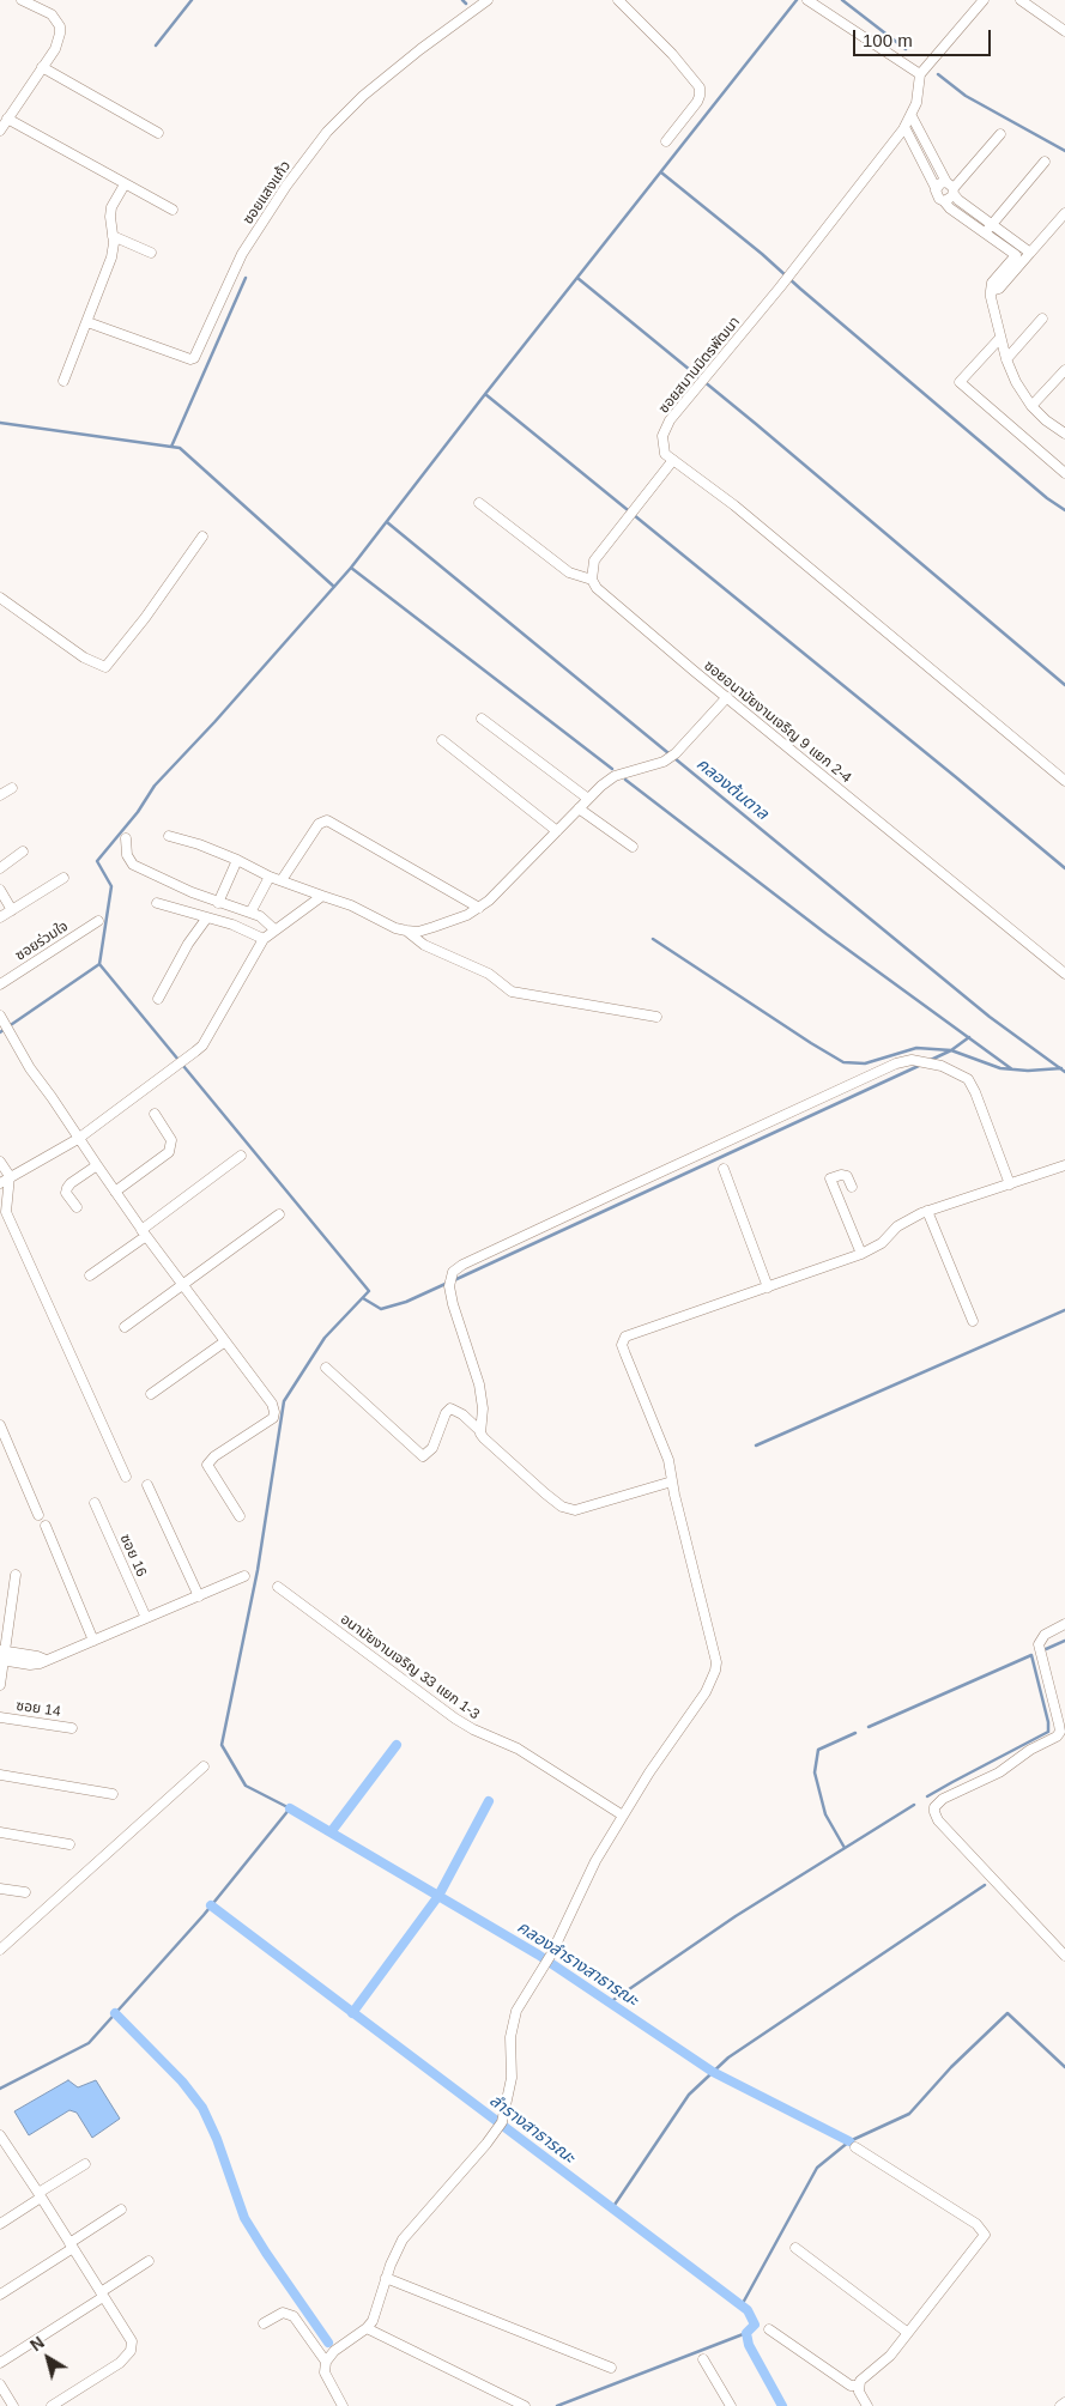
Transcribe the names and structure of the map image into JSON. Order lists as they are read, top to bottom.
{
  "streets": {
    "street": [
      "ซอยแสงแก้ว",
      "ซอยสมานมิตรพัฒนา",
      "ซอยอนามัยงามเจริญ 9 แยก 2-4",
      "ซอยร่วมใจ",
      "ซอย 16",
      "อนามัยงามเจริญ 33 แยก 1-3",
      "ซอย 14"
    ]
  },
  "water": ["คลองต้นตาล", "คลองลำรางสาธารณะ", "ลำรางสาธารณะ"],
  "scale_bar": "100 m",
  "north": "top left"
}
